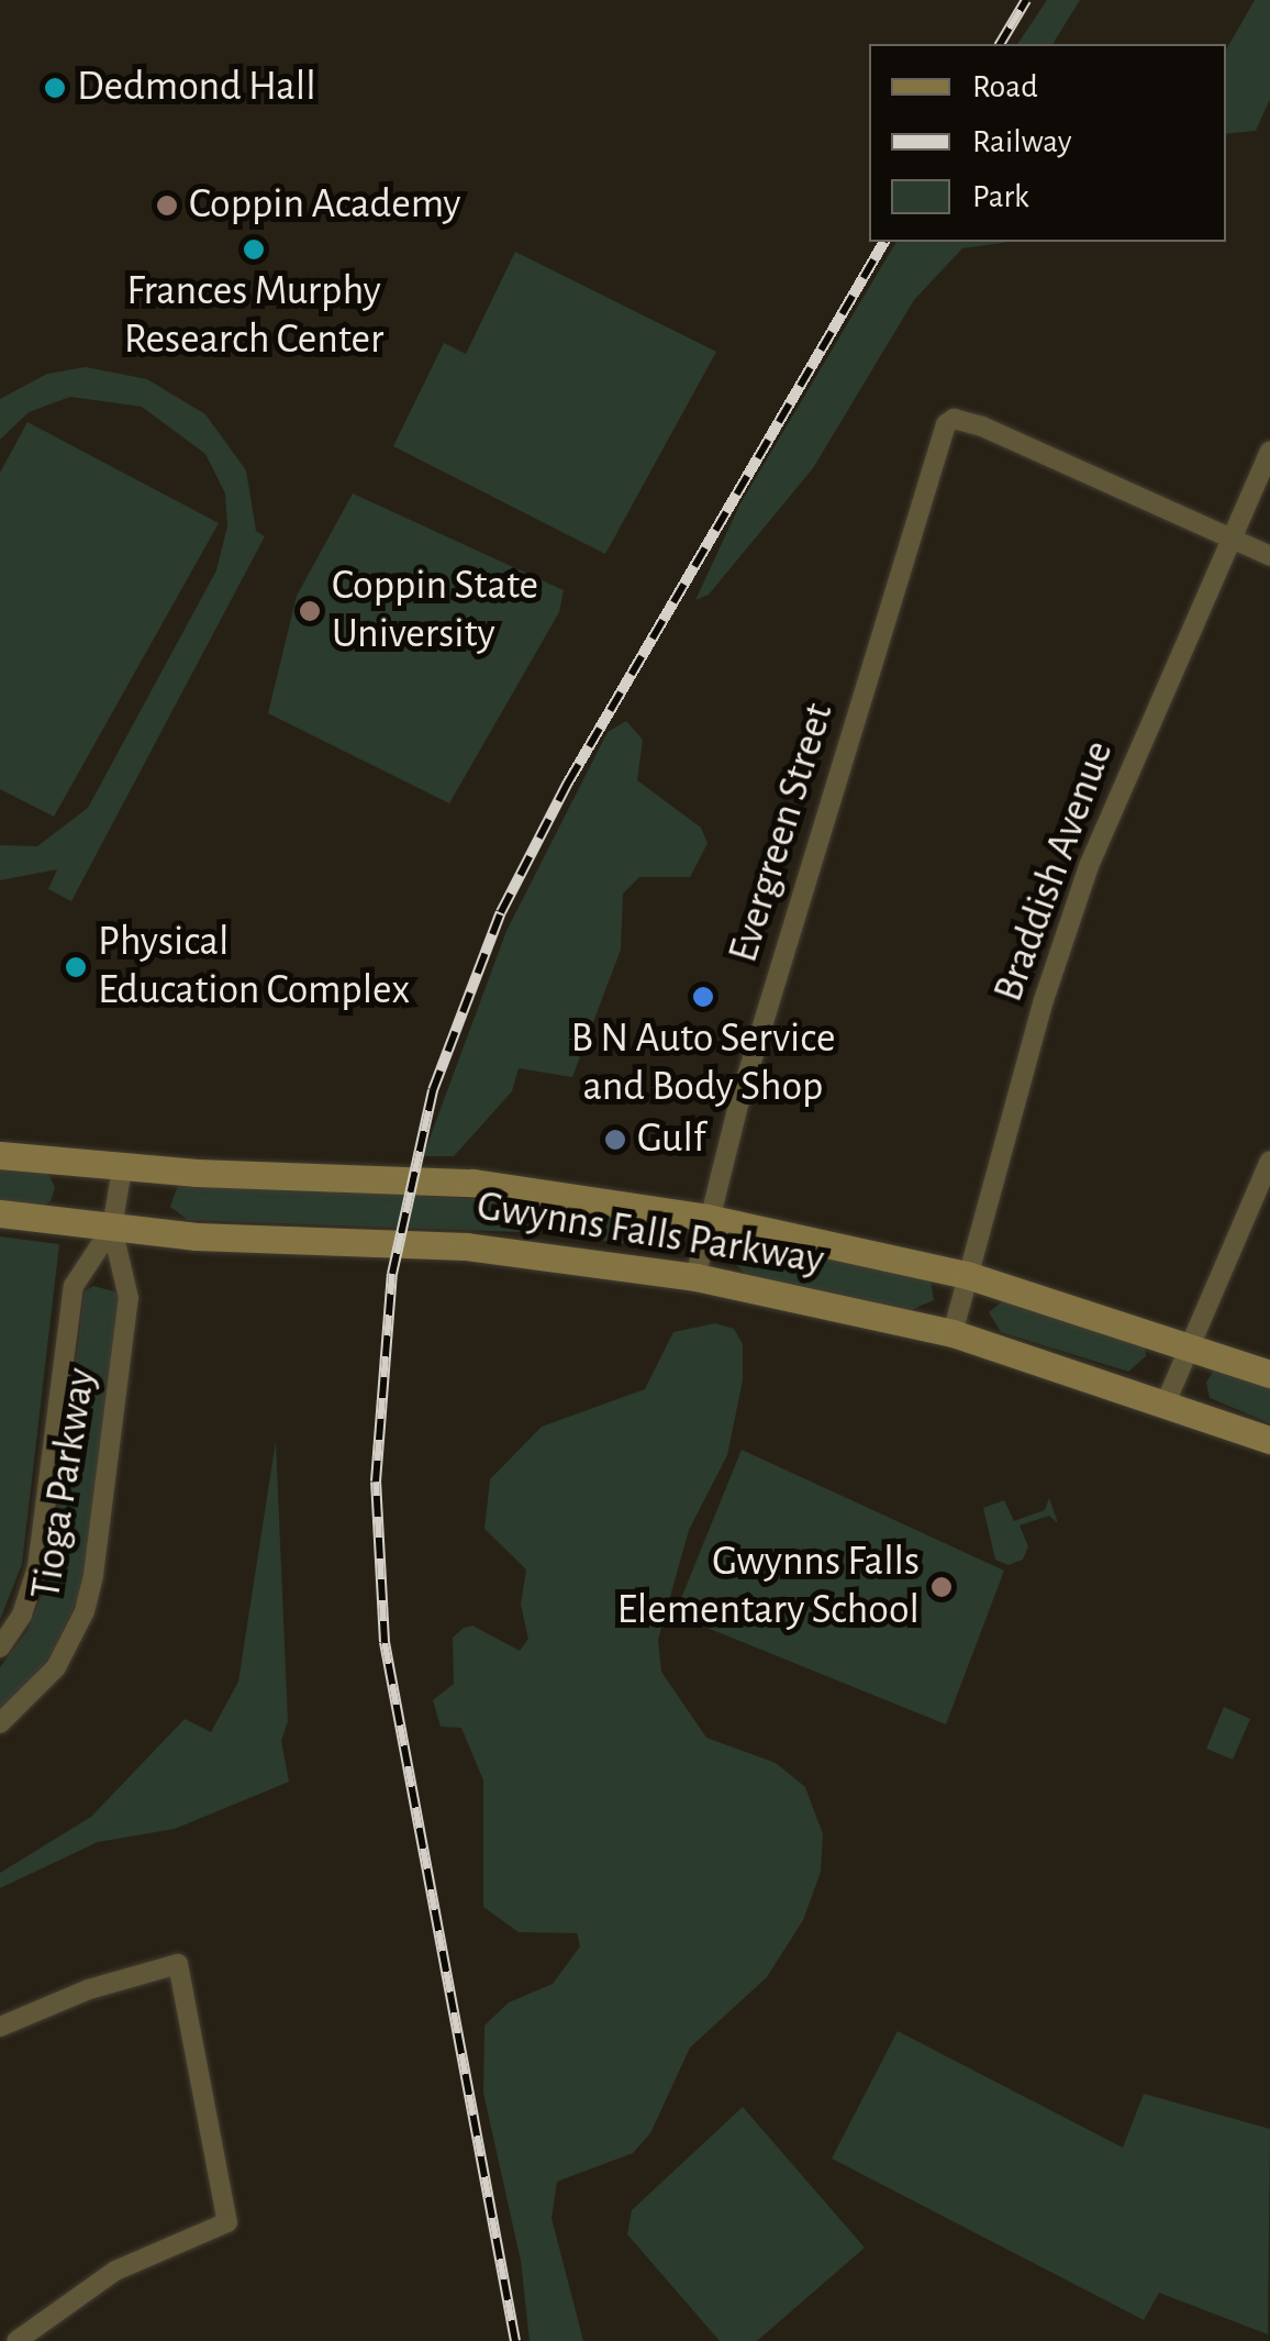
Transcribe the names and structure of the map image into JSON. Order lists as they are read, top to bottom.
{
  "streets": {
    "main road": ["Gwynns Falls Parkway"],
    "street": ["Evergreen Street", "Braddish Avenue", "Tioga Parkway"]
  },
  "crossings": [
    ["Evergreen Street", "Braddish Avenue"],
    ["Evergreen Street", "Gwynns Falls Parkway"],
    ["Braddish Avenue", "Gwynns Falls Parkway"],
    ["Gwynns Falls Parkway", "Tioga Parkway"]
  ],
  "places": [
    "Dedmond Hall",
    "Coppin Academy",
    "Frances Murphy Research Center",
    "Coppin State University",
    "Physical Education Complex",
    "B N Auto Service and Body Shop",
    "Gulf",
    "Gwynns Falls Elementary School"
  ],
  "legend": ["Road", "Railway", "Park"]
}
